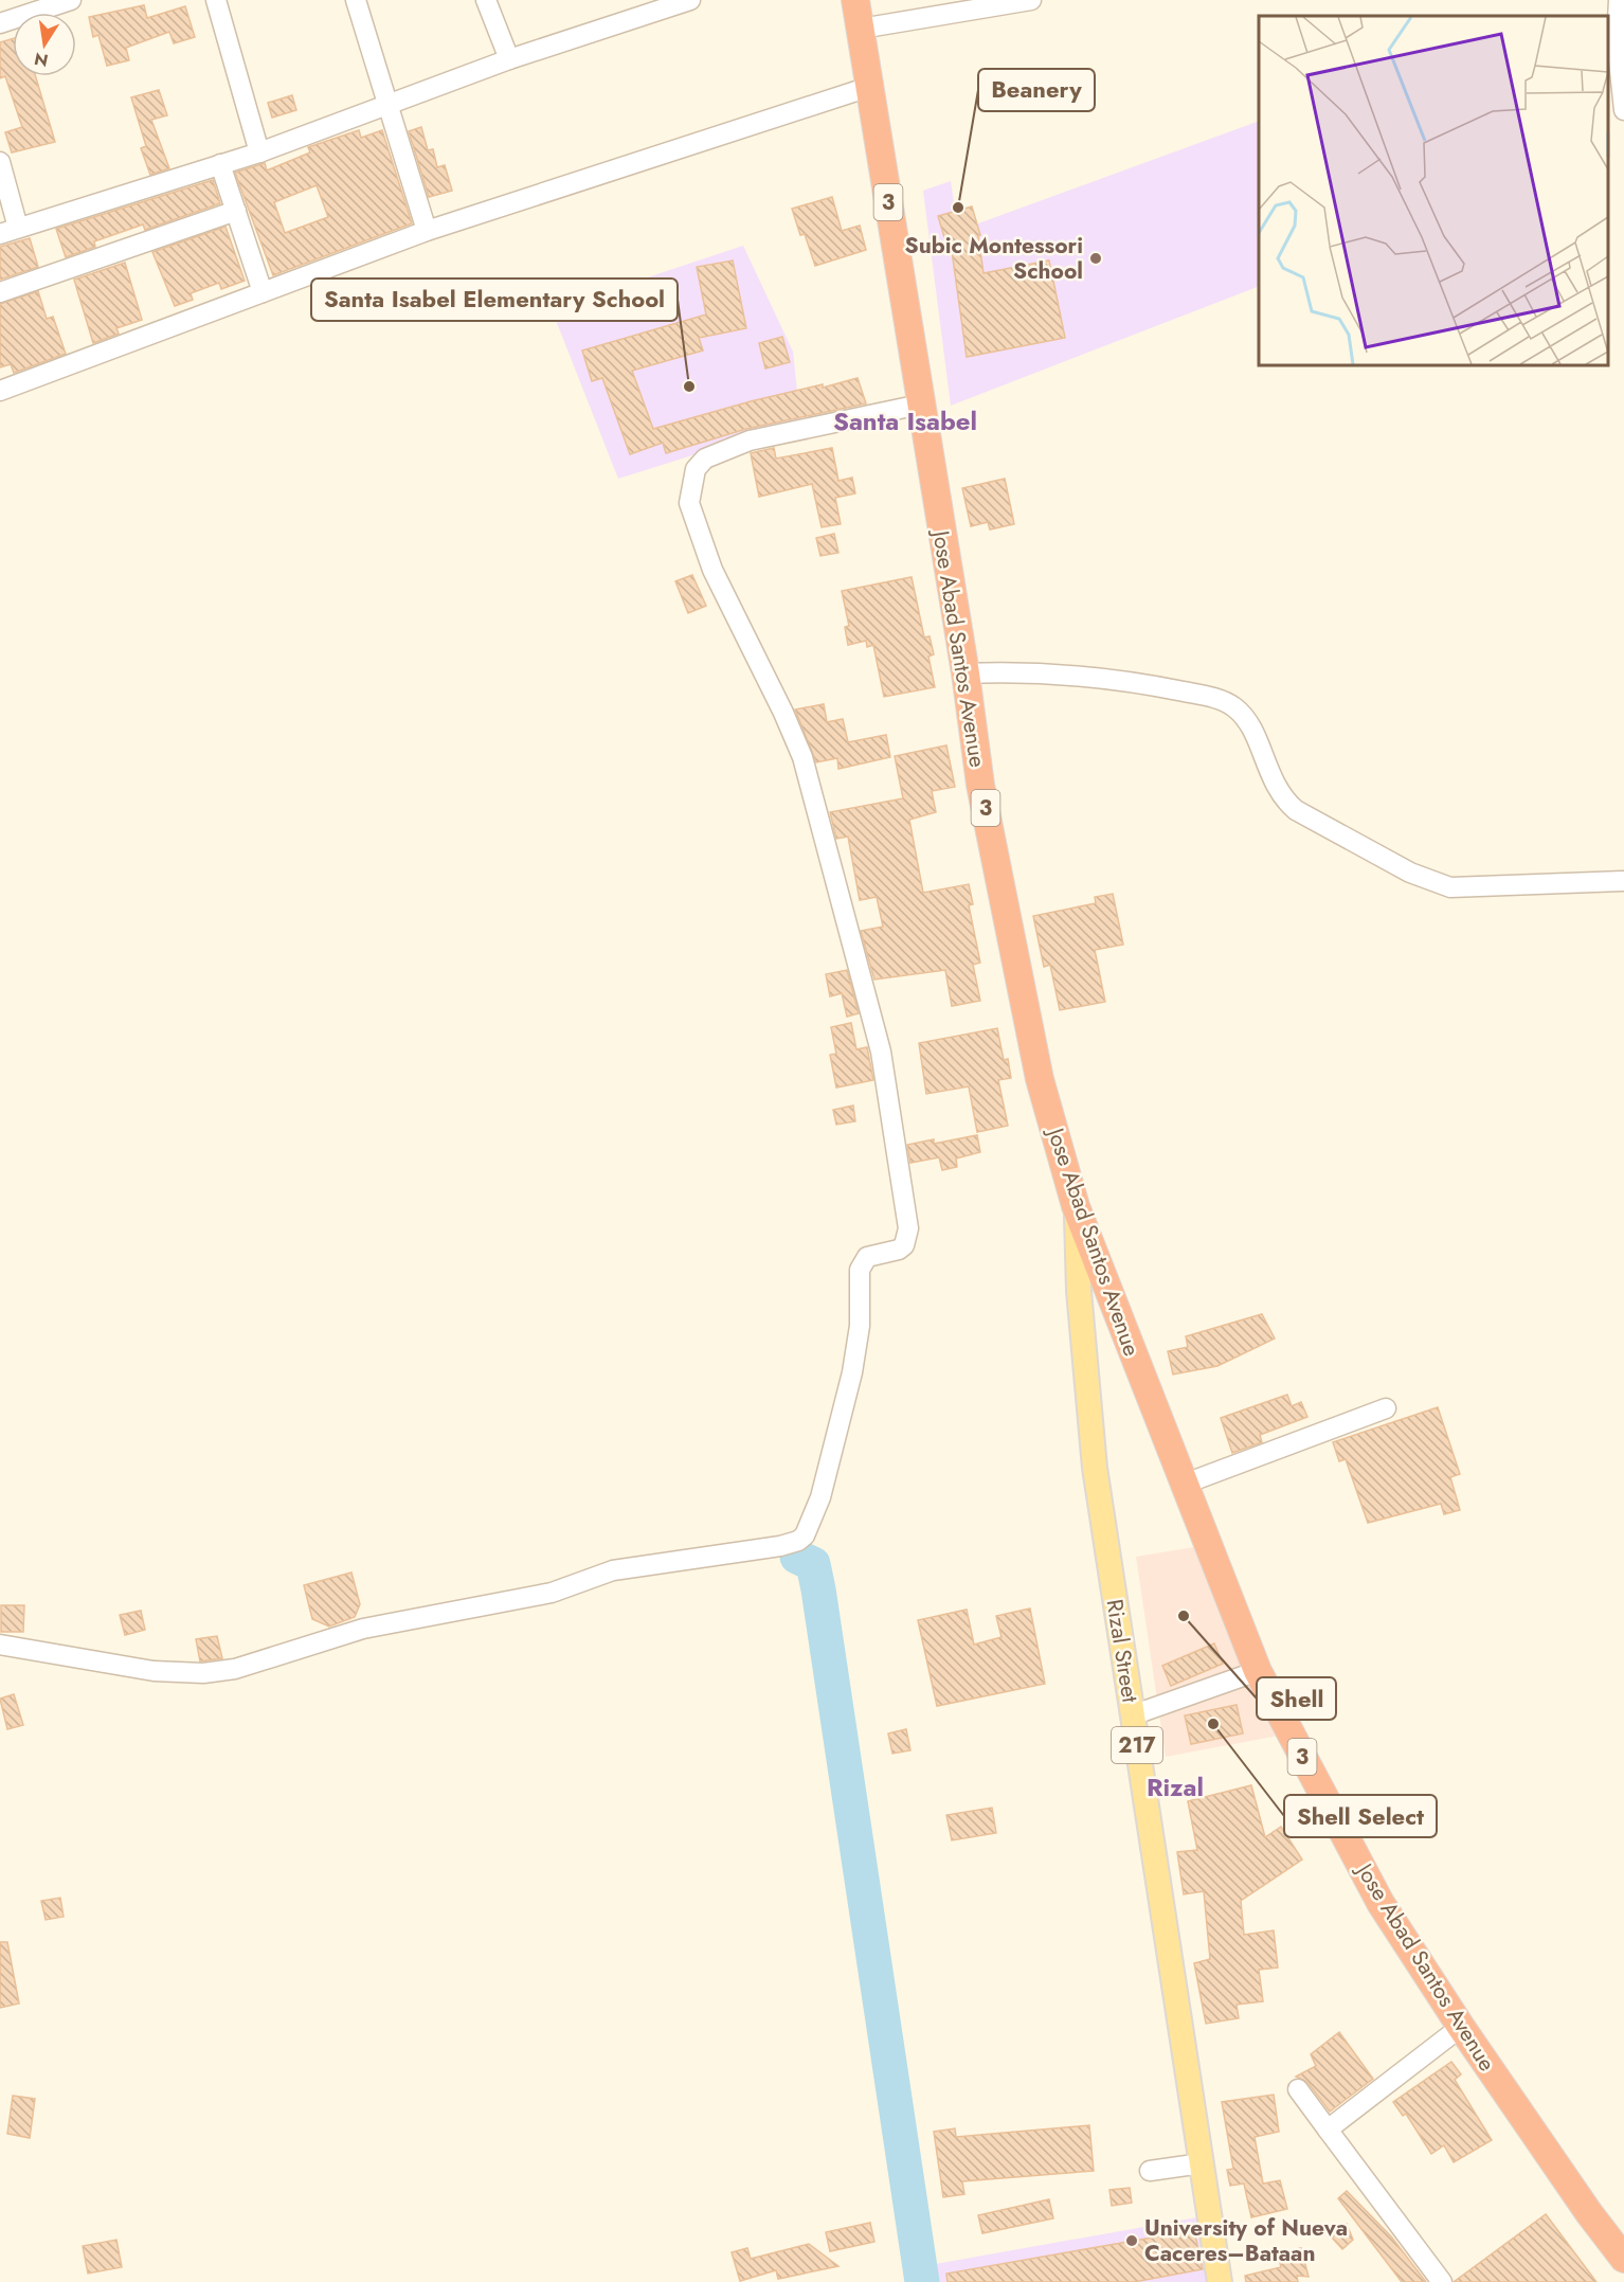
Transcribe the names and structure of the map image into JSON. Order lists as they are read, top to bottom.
{
  "streets": {
    "highway": ["3", "Jose Abad Santos Avenue"],
    "main road": ["Rizal Street", "217"]
  },
  "crossings": [
    ["Jose Abad Santos Avenue", "Rizal Street"]
  ],
  "districts": ["Santa Isabel", "Rizal"],
  "places": [
    "Beanery",
    "Subic Montessori School",
    "Santa Isabel Elementary School",
    "Shell",
    "Shell Select",
    "University of Nueva Caceres–Bataan"
  ],
  "north": "bottom"
}
